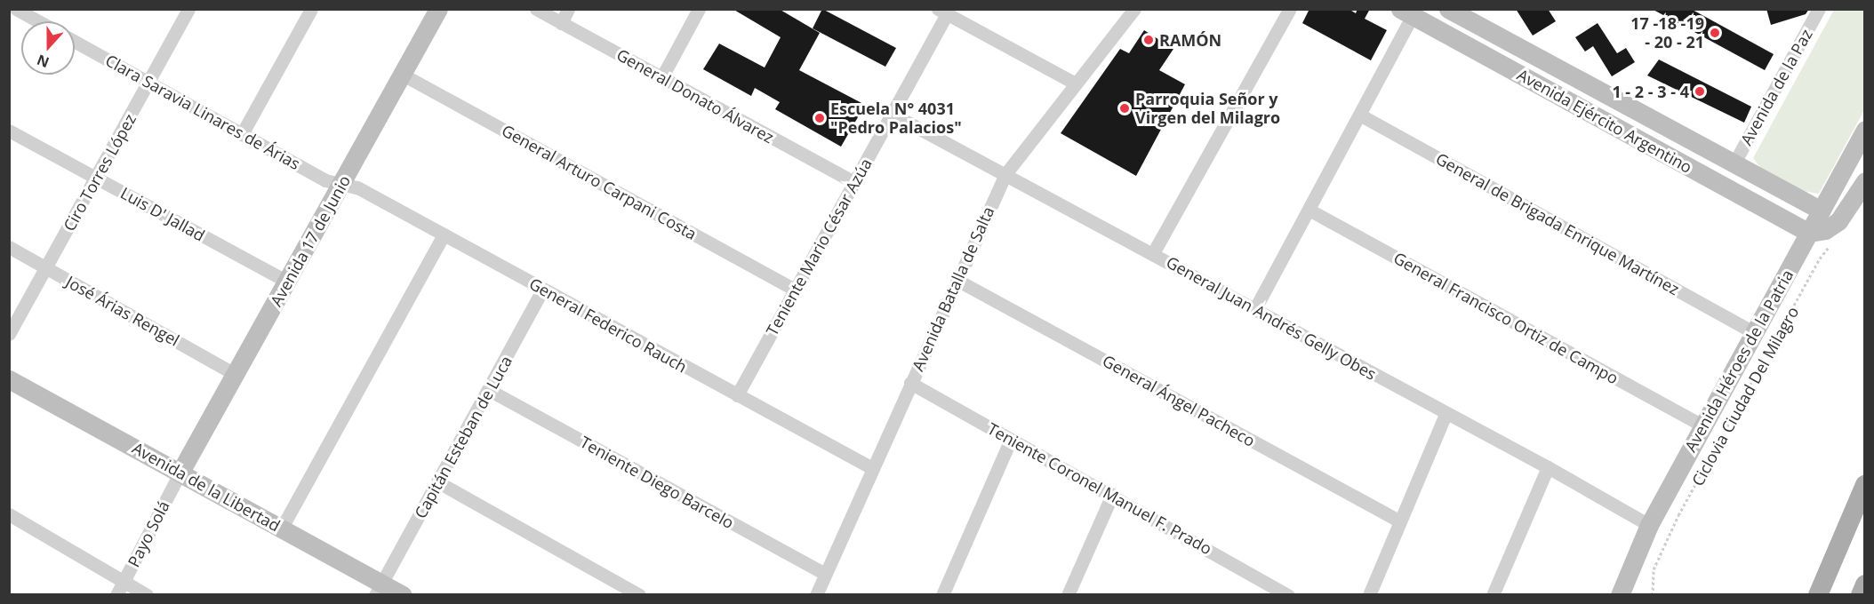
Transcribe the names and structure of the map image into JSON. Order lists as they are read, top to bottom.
{
  "streets": {
    "main road": [
      "Avenida Ejército Argentino",
      "Avenida 17 de Junio",
      "Avenida Héroes de la Patria",
      "Avenida de la Libertad"
    ],
    "street": [
      "Avenida de la Paz",
      "General Donato Álvarez",
      "Clara Saravia Linares de Árias",
      "Ciro Torres López",
      "General Arturo Carpani Costa",
      "Luis D' Jallad",
      "General de Brigada Enrique Martínez",
      "Teniente Mario César Azúa",
      "Avenida Batalla de Salta",
      "José Árias Rengel",
      "General Juan Andrés Gelly Obes",
      "General Francisco Ortiz de Campo",
      "General Federico Rauch",
      "General Ángel Pacheco",
      "Capitán Esteban de Luca",
      "Teniente Diego Barcelo",
      "Teniente Coronel Manuel F. Prado",
      "Payo Solá"
    ],
    "path": ["Ciclovia Ciudad Del Milagro"]
  },
  "crossings": [
    ["Avenida de la Paz", "Avenida Ejército Argentino"],
    ["General Donato Álvarez", "Teniente Mario César Azúa"],
    ["Clara Saravia Linares de Árias", "Ciro Torres López"],
    ["Clara Saravia Linares de Árias", "Avenida 17 de Junio"],
    ["Clara Saravia Linares de Árias", "General Federico Rauch"],
    ["Avenida Ejército Argentino", "Avenida Héroes de la Patria"],
    ["Ciro Torres López", "Luis D' Jallad"],
    ["Ciro Torres López", "José Árias Rengel"],
    ["General Arturo Carpani Costa", "Avenida 17 de Junio"],
    ["General Arturo Carpani Costa", "Teniente Mario César Azúa"],
    ["Luis D' Jallad", "Avenida 17 de Junio"],
    ["General de Brigada Enrique Martínez", "Avenida Héroes de la Patria"],
    ["Avenida 17 de Junio", "José Árias Rengel"],
    ["Avenida 17 de Junio", "General Federico Rauch"],
    ["Avenida 17 de Junio", "Avenida de la Libertad"],
    ["Avenida 17 de Junio", "Payo Solá"],
    ["Teniente Mario César Azúa", "General Juan Andrés Gelly Obes"],
    ["Teniente Mario César Azúa", "General Federico Rauch"],
    ["Avenida Batalla de Salta", "General Juan Andrés Gelly Obes"],
    ["Avenida Batalla de Salta", "General Federico Rauch"],
    ["Avenida Batalla de Salta", "General Ángel Pacheco"],
    ["Avenida Batalla de Salta", "Teniente Diego Barcelo"],
    ["Avenida Batalla de Salta", "Teniente Coronel Manuel F. Prado"],
    ["General Juan Andrés Gelly Obes", "Avenida Héroes de la Patria"],
    ["General Francisco Ortiz de Campo", "Avenida Héroes de la Patria"],
    ["General Federico Rauch", "Capitán Esteban de Luca"],
    ["Capitán Esteban de Luca", "Teniente Diego Barcelo"],
    ["Capitán Esteban de Luca", "Avenida de la Libertad"],
    ["Avenida de la Libertad", "Payo Solá"]
  ],
  "places": [
    "17 -18 -19 - 20 - 21",
    "RAMÓN",
    "1 - 2 - 3 - 4",
    "Parroquia Señor y Virgen del Milagro",
    "Escuela N° 4031 \"Pedro Palacios\""
  ],
  "north": "bottom"
}
